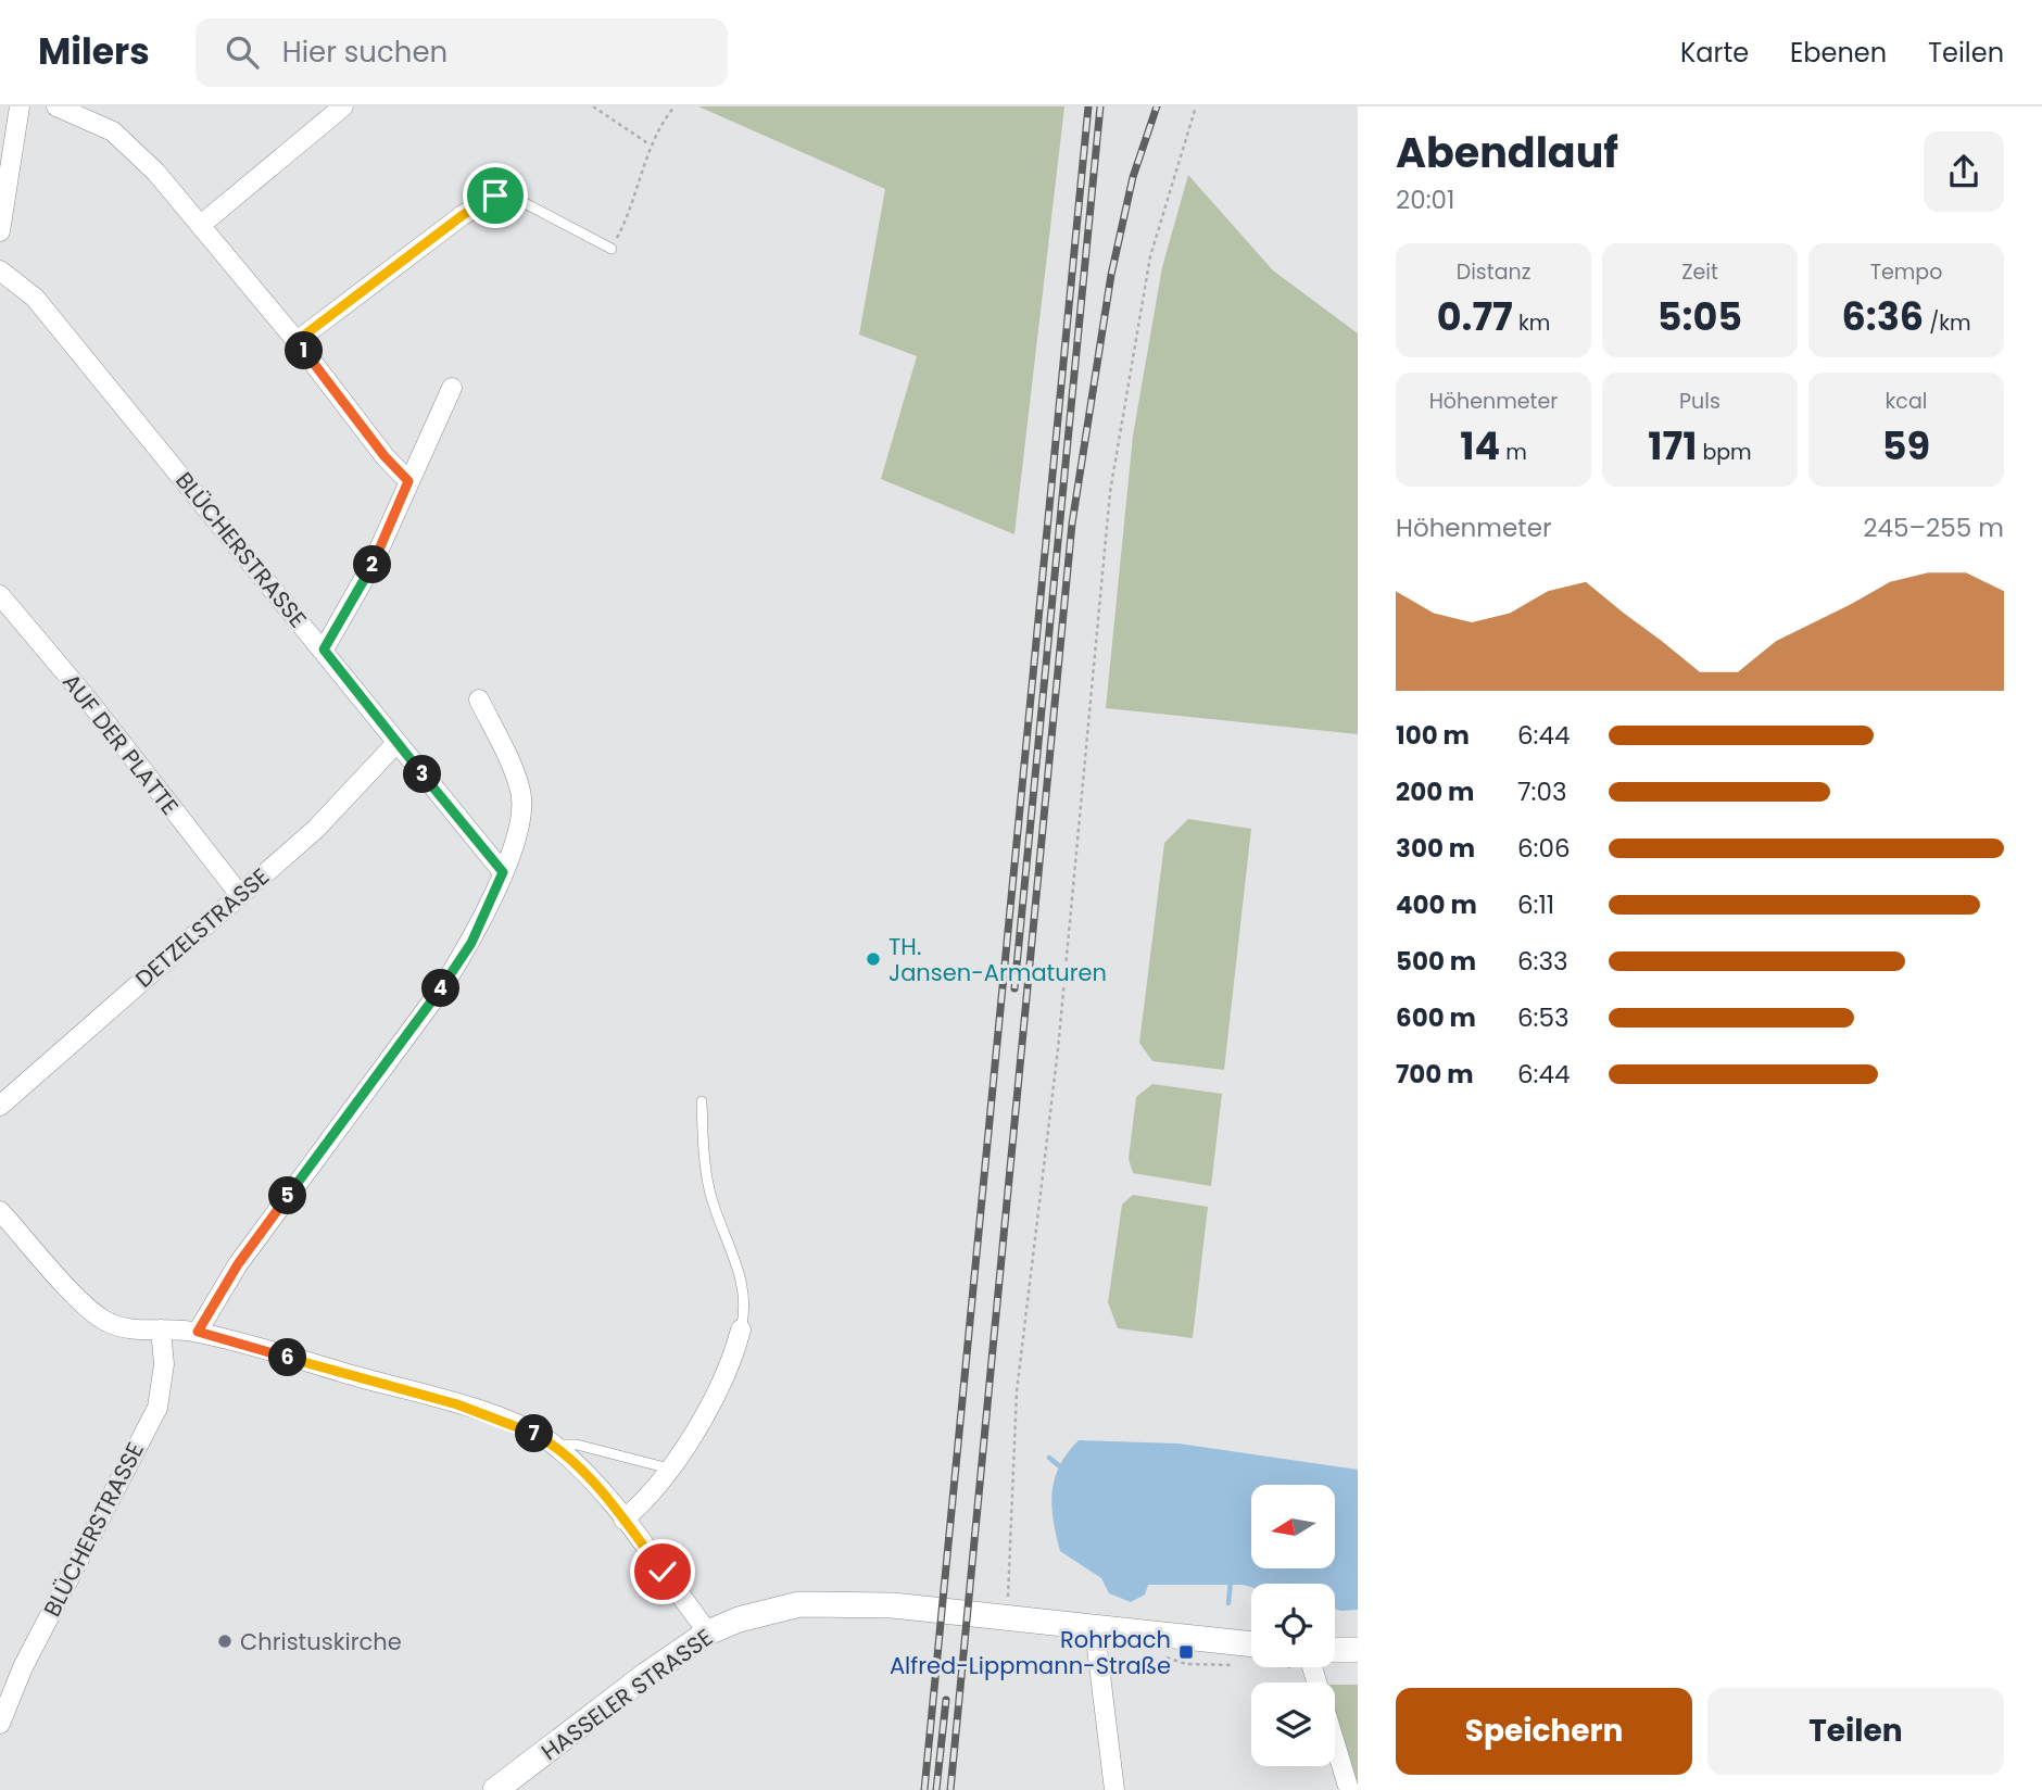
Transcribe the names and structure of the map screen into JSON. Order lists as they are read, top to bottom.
{
  "streets": {
    "street": [
      "BLÜCHERSTRASSE",
      "AUF DER PLATTE",
      "DETZELSTRASSE",
      "HASSELER STRASSE"
    ]
  },
  "crossings": [
    ["BLÜCHERSTRASSE", "DETZELSTRASSE"],
    ["AUF DER PLATTE", "DETZELSTRASSE"]
  ],
  "places": {
    "other": ["TH. Jansen-Armaturen", "Christuskirche"],
    "transit": ["Rohrbach Alfred-Lippmann-Straße"]
  },
  "north": "left",
  "page": {
    "header": "Milers",
    "search": "Hier suchen",
    "nav": ["Karte", "Ebenen", "Teilen"],
    "heading": ["Abendlauf", "20:01"],
    "stats": [
      ["Distanz", "0.77 km"],
      ["Zeit", "5:05"],
      ["Tempo", "6:36 /km"],
      ["Höhenmeter", "14 m"],
      ["Puls", "171 bpm"],
      ["kcal", "59"]
    ],
    "pins": [
      "1",
      "2",
      "3",
      "4",
      "5",
      "6",
      "7"
    ],
    "chart": ["Höhenmeter", "245–255 m"],
    "list": [
      {
        "name": "100 m",
        "note": "6:44"
      },
      {
        "name": "200 m",
        "note": "7:03"
      },
      {
        "name": "300 m",
        "note": "6:06"
      },
      {
        "name": "400 m",
        "note": "6:11"
      },
      {
        "name": "500 m",
        "note": "6:33"
      },
      {
        "name": "600 m",
        "note": "6:53"
      },
      {
        "name": "700 m",
        "note": "6:44"
      }
    ],
    "buttons": ["Speichern", "Teilen"]
  }
}
